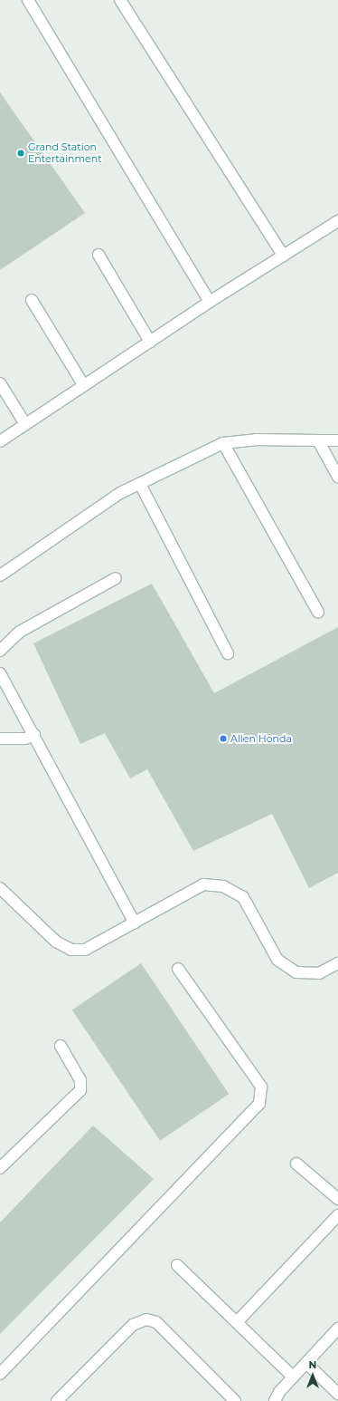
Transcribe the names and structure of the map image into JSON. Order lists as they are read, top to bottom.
{
  "places": ["Grand Station Entertainment", "Allen Honda"],
  "north": "top"
}
